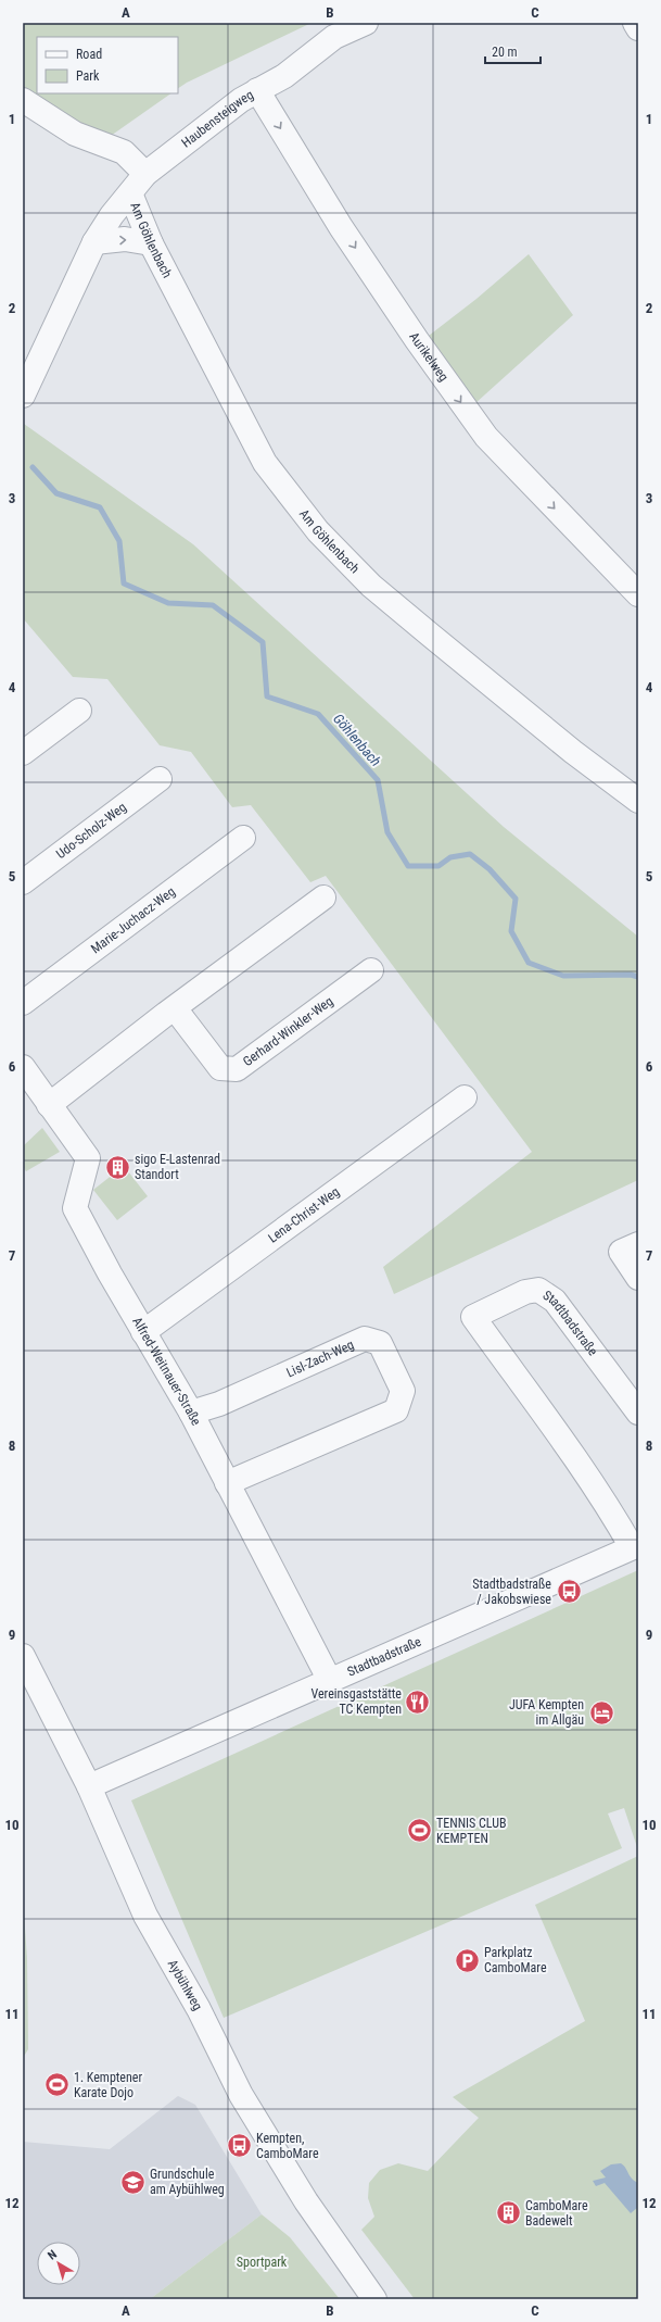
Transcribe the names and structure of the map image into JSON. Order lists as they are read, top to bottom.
{
  "streets": {
    "street": [
      "Haubensteigweg",
      "Am Göhlenbach",
      "Aurikelweg",
      "Udo-Scholz-Weg",
      "Marie-Juchacz-Weg",
      "Gerhard-Winkler-Weg",
      "Lena-Christ-Weg",
      "Stadtbadstraße",
      "Lisl-Zach-Weg",
      "Alfred-Weitnauer-Straße",
      "Aybühlweg"
    ]
  },
  "crossings": [
    ["Haubensteigweg", "Am Göhlenbach"],
    ["Haubensteigweg", "Aurikelweg"],
    ["Lena-Christ-Weg", "Alfred-Weitnauer-Straße"],
    ["Stadtbadstraße", "Alfred-Weitnauer-Straße"],
    ["Stadtbadstraße", "Aybühlweg"],
    ["Lisl-Zach-Weg", "Alfred-Weitnauer-Straße"]
  ],
  "one_way": ["Aurikelweg"],
  "water": ["Göhlenbach"],
  "parks": ["Sportpark"],
  "places": {
    "building": ["sigo E-Lastenrad Standort", "CamboMare Badewelt"],
    "bus stop": ["Stadtbadstraße / Jakobswiese", "Kempten, CamboMare"],
    "restaurant": ["Vereinsgaststätte TC Kempten"],
    "hotel": ["JUFA Kempten im Allgäu"],
    "sports": ["TENNIS CLUB KEMPTEN", "1. Kemptener Karate Dojo"],
    "parking": ["Parkplatz CamboMare"],
    "school or university": ["Grundschule am Aybühlweg"]
  },
  "legend": ["Road", "Park"],
  "scale_bar": "20 m",
  "north": "top left",
  "grid": {
    "columns": ["A", "B", "C"],
    "rows": [
      "1",
      "2",
      "3",
      "4",
      "5",
      "6",
      "7",
      "8",
      "9",
      "10",
      "11",
      "12"
    ]
  }
}
